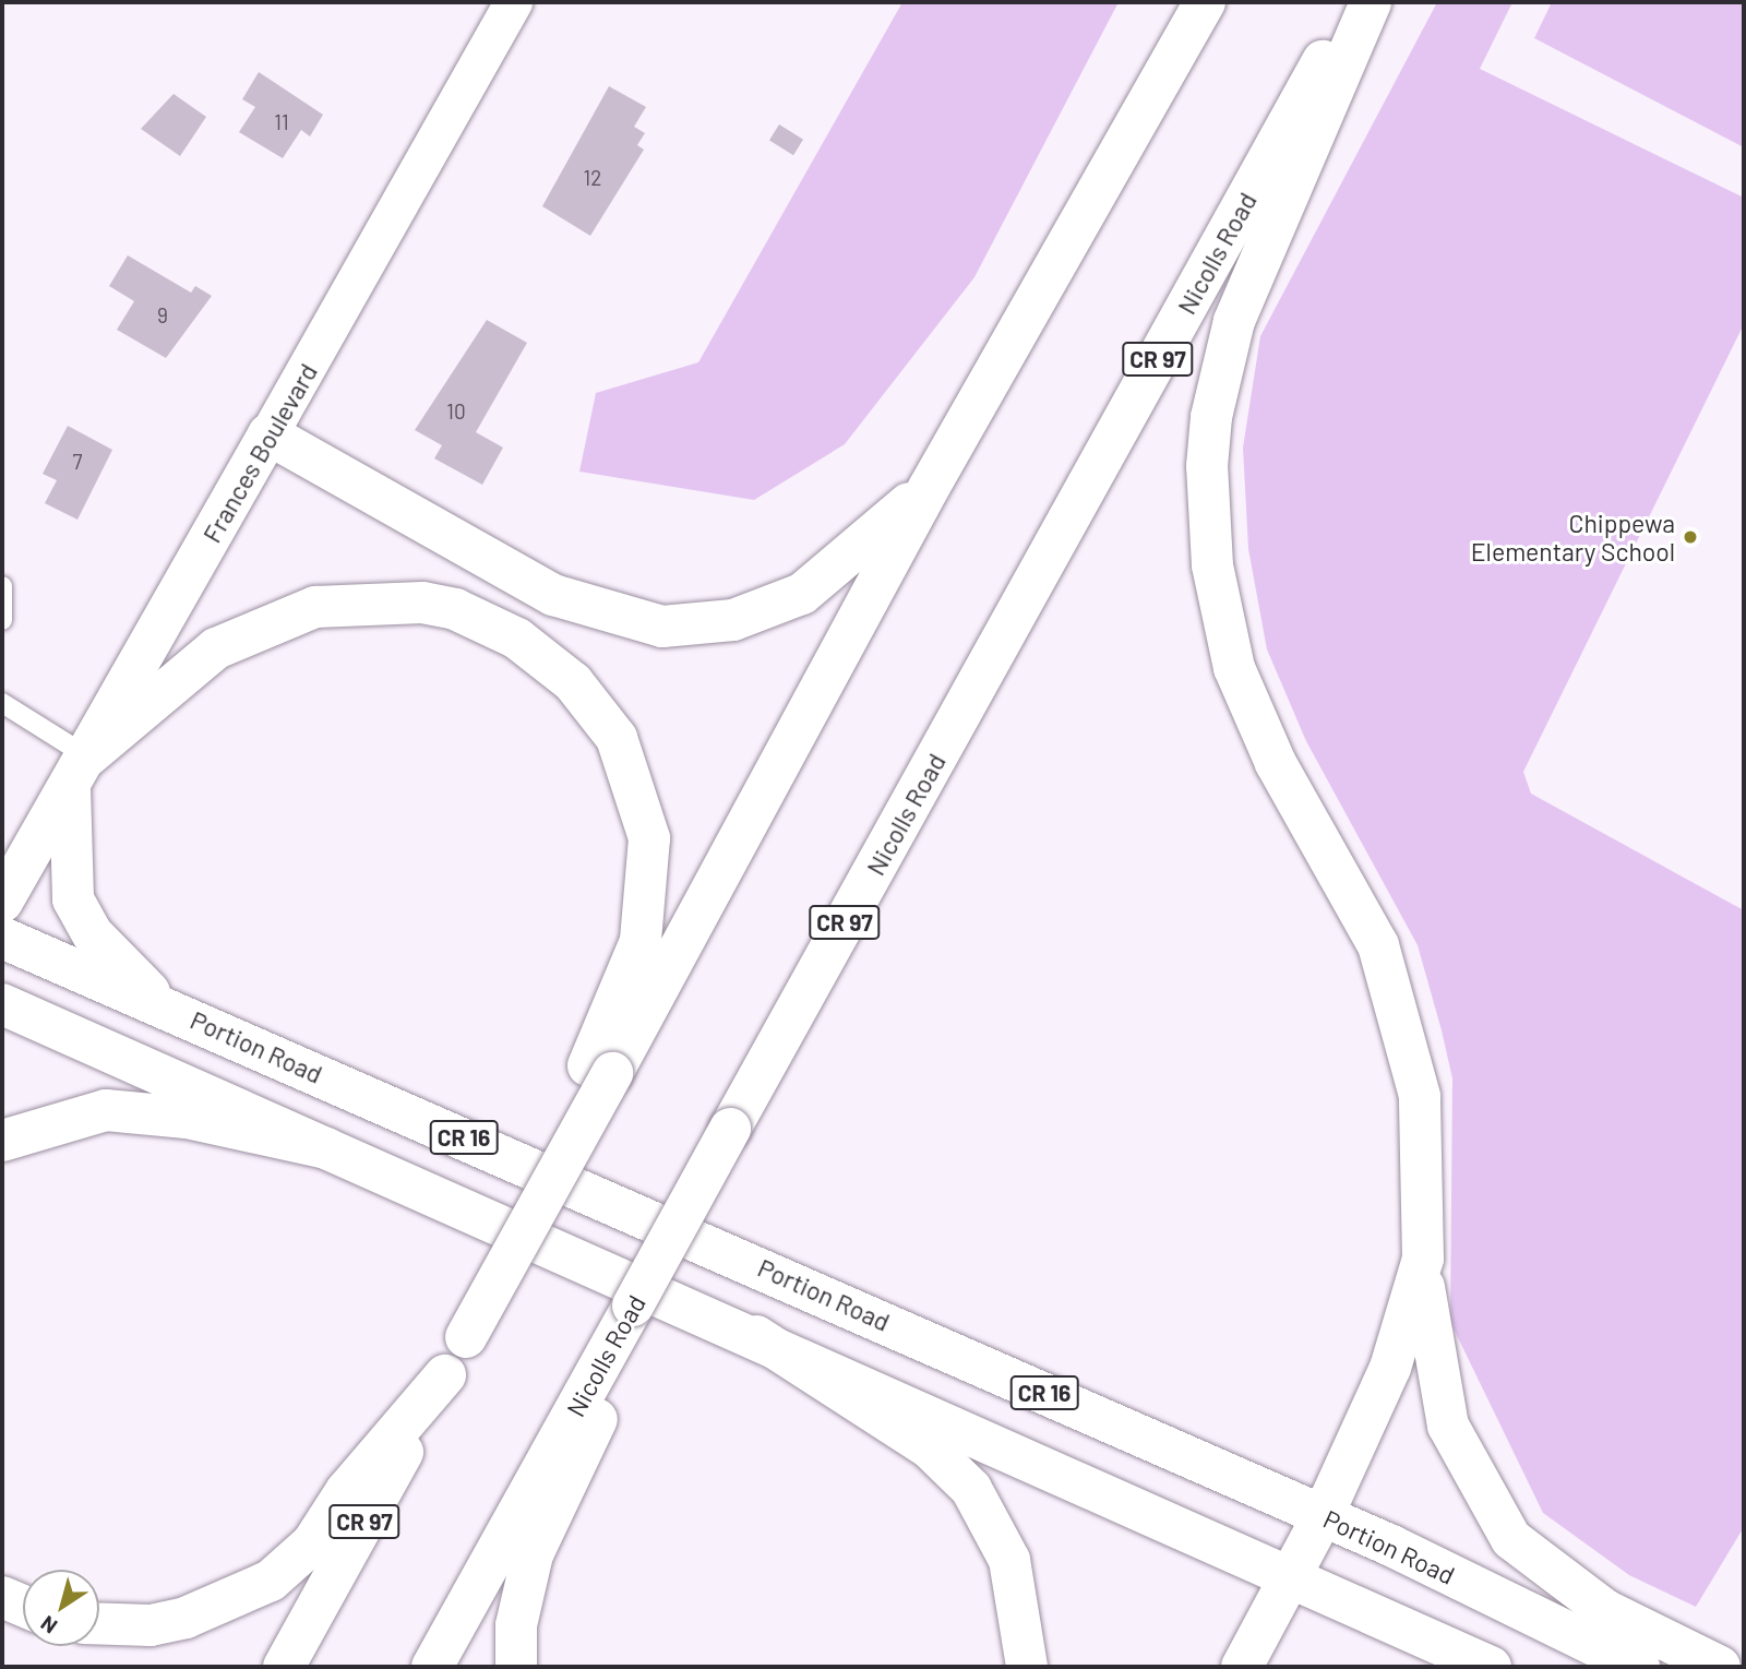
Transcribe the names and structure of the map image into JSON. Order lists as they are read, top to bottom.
{
  "streets": {
    "main road": [
      "Nicolls Road",
      "CR 97",
      "Frances Boulevard",
      "Portion Road",
      "CR 16"
    ]
  },
  "places": ["Chippewa Elementary School"],
  "house_numbers": [
    "11",
    "12",
    "9",
    "10",
    "7"
  ],
  "north": "bottom left"
}
